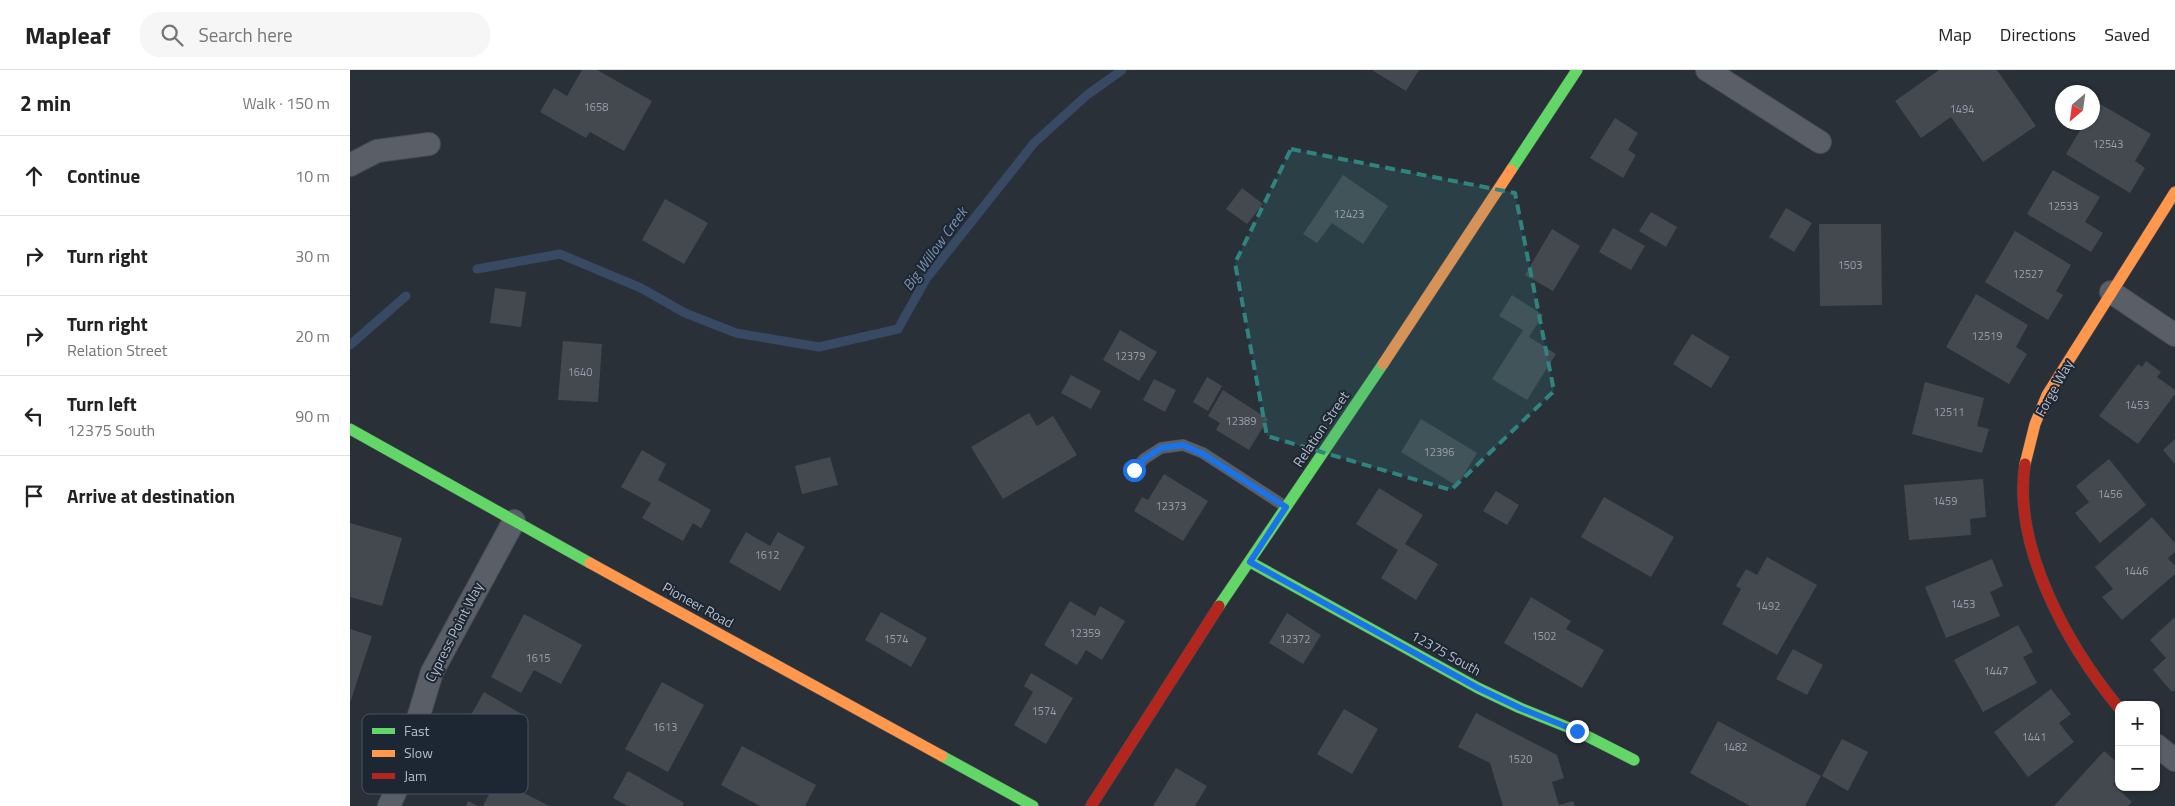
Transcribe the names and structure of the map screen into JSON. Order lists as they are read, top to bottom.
{
  "streets": {
    "street": [
      "Forge Way",
      "Relation Street",
      "Pioneer Road",
      "Cypress Point Way",
      "12375 South"
    ]
  },
  "crossings": [
    ["Relation Street", "12375 South"],
    ["Pioneer Road", "Cypress Point Way"]
  ],
  "water": ["Big Willow Creek"],
  "house_numbers": [
    "1658",
    "1494",
    "12543",
    "12533",
    "12423",
    "1503",
    "12527",
    "12519",
    "12379",
    "1640",
    "1453",
    "12511",
    "12389",
    "12396",
    "1456",
    "1459",
    "12373",
    "1612",
    "1446",
    "1453",
    "1492",
    "12359",
    "1502",
    "1574",
    "12372",
    "1615",
    "1447",
    "1574",
    "1613",
    "1441",
    "1482",
    "1520"
  ],
  "legend": ["Fast", "Slow", "Jam"],
  "north": "bottom left",
  "page": {
    "header": "Mapleaf",
    "search": "Search here",
    "nav": ["Map", "Directions", "Saved"],
    "heading": ["2 min", "Walk · 150 m"],
    "list": [
      ["Continue", "10 m"],
      ["Turn right", "30 m"],
      ["Turn right", "Relation Street", "20 m"],
      ["Turn left", "12375 South", "90 m"],
      "Arrive at destination"
    ],
    "map_buttons": ["+", "−"]
  }
}
